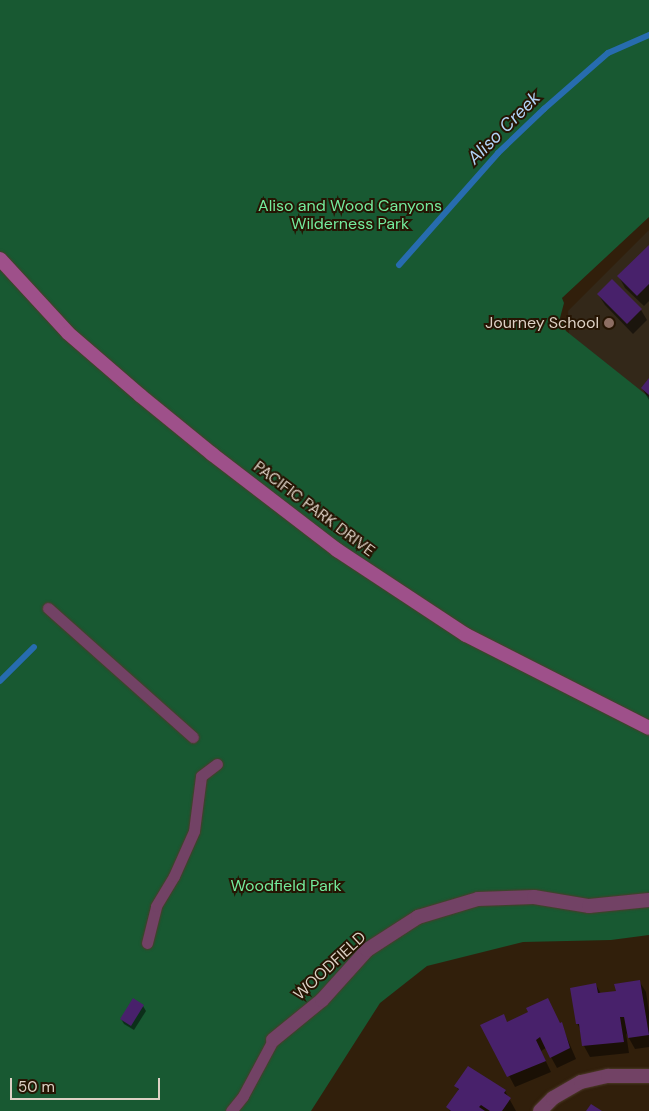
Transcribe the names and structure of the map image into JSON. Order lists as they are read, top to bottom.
{
  "streets": {
    "main road": ["PACIFIC PARK DRIVE"],
    "street": ["WOODFIELD"]
  },
  "water": ["Aliso Creek"],
  "parks": ["Aliso and Wood Canyons Wilderness Park", "Woodfield Park"],
  "places": ["Journey School"],
  "scale_bar": "50 m"
}
